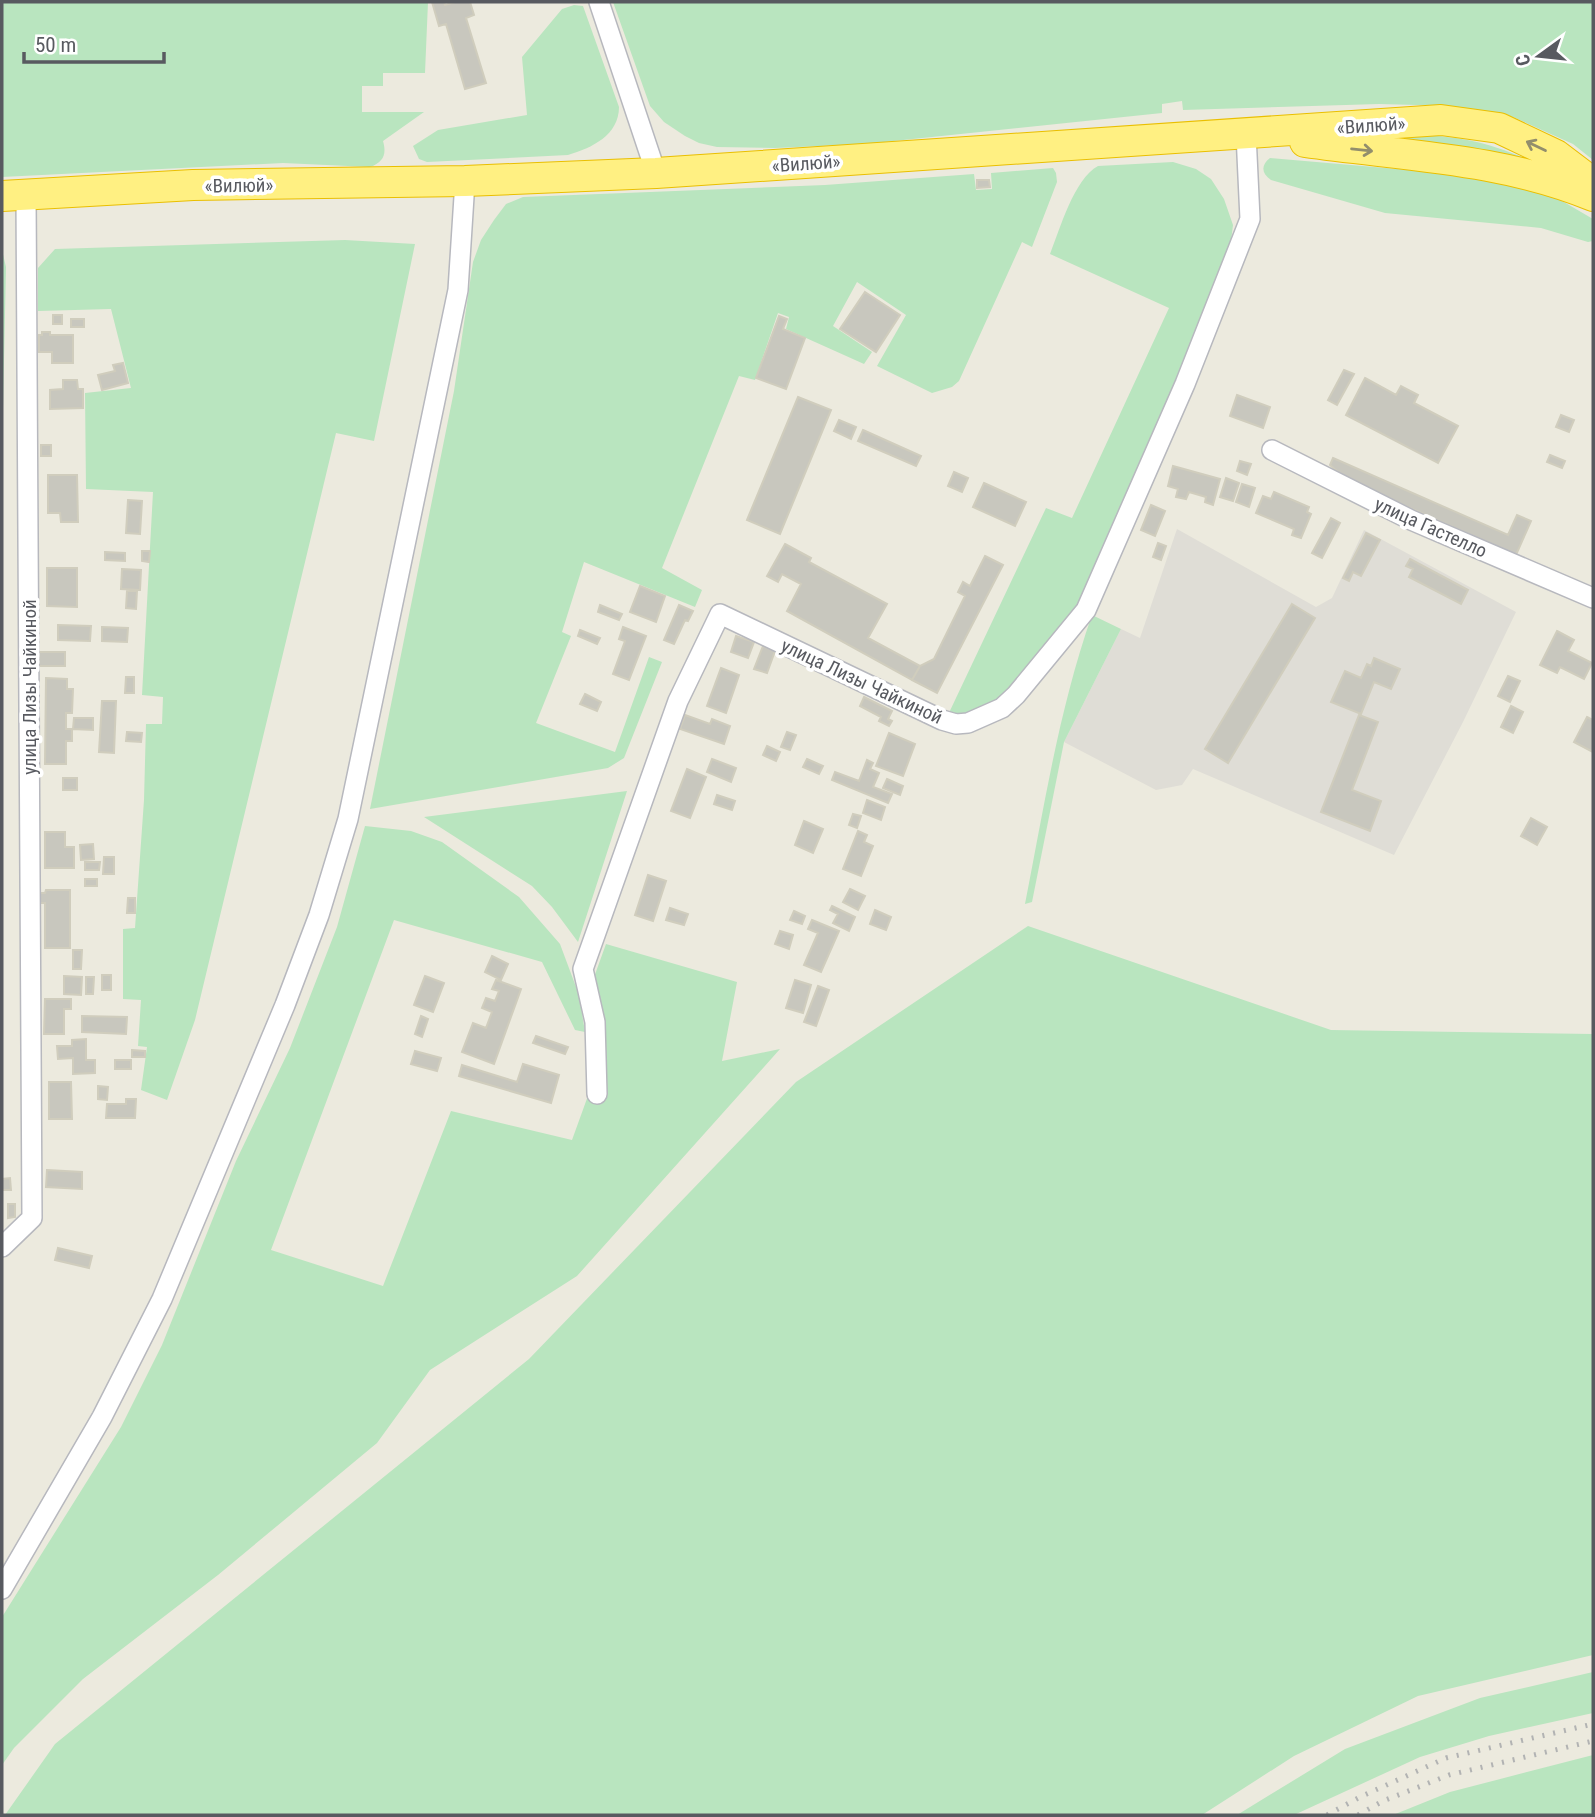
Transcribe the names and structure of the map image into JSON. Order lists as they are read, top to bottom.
{
  "streets": {
    "highway": ["«Вилюй»"],
    "street": ["улица Гастелло", "улица Лизы Чайкиной"]
  },
  "crossings": [
    ["«Вилюй»", "улица Лизы Чайкиной"]
  ],
  "scale_bar": "50 m",
  "north": "left"
}
